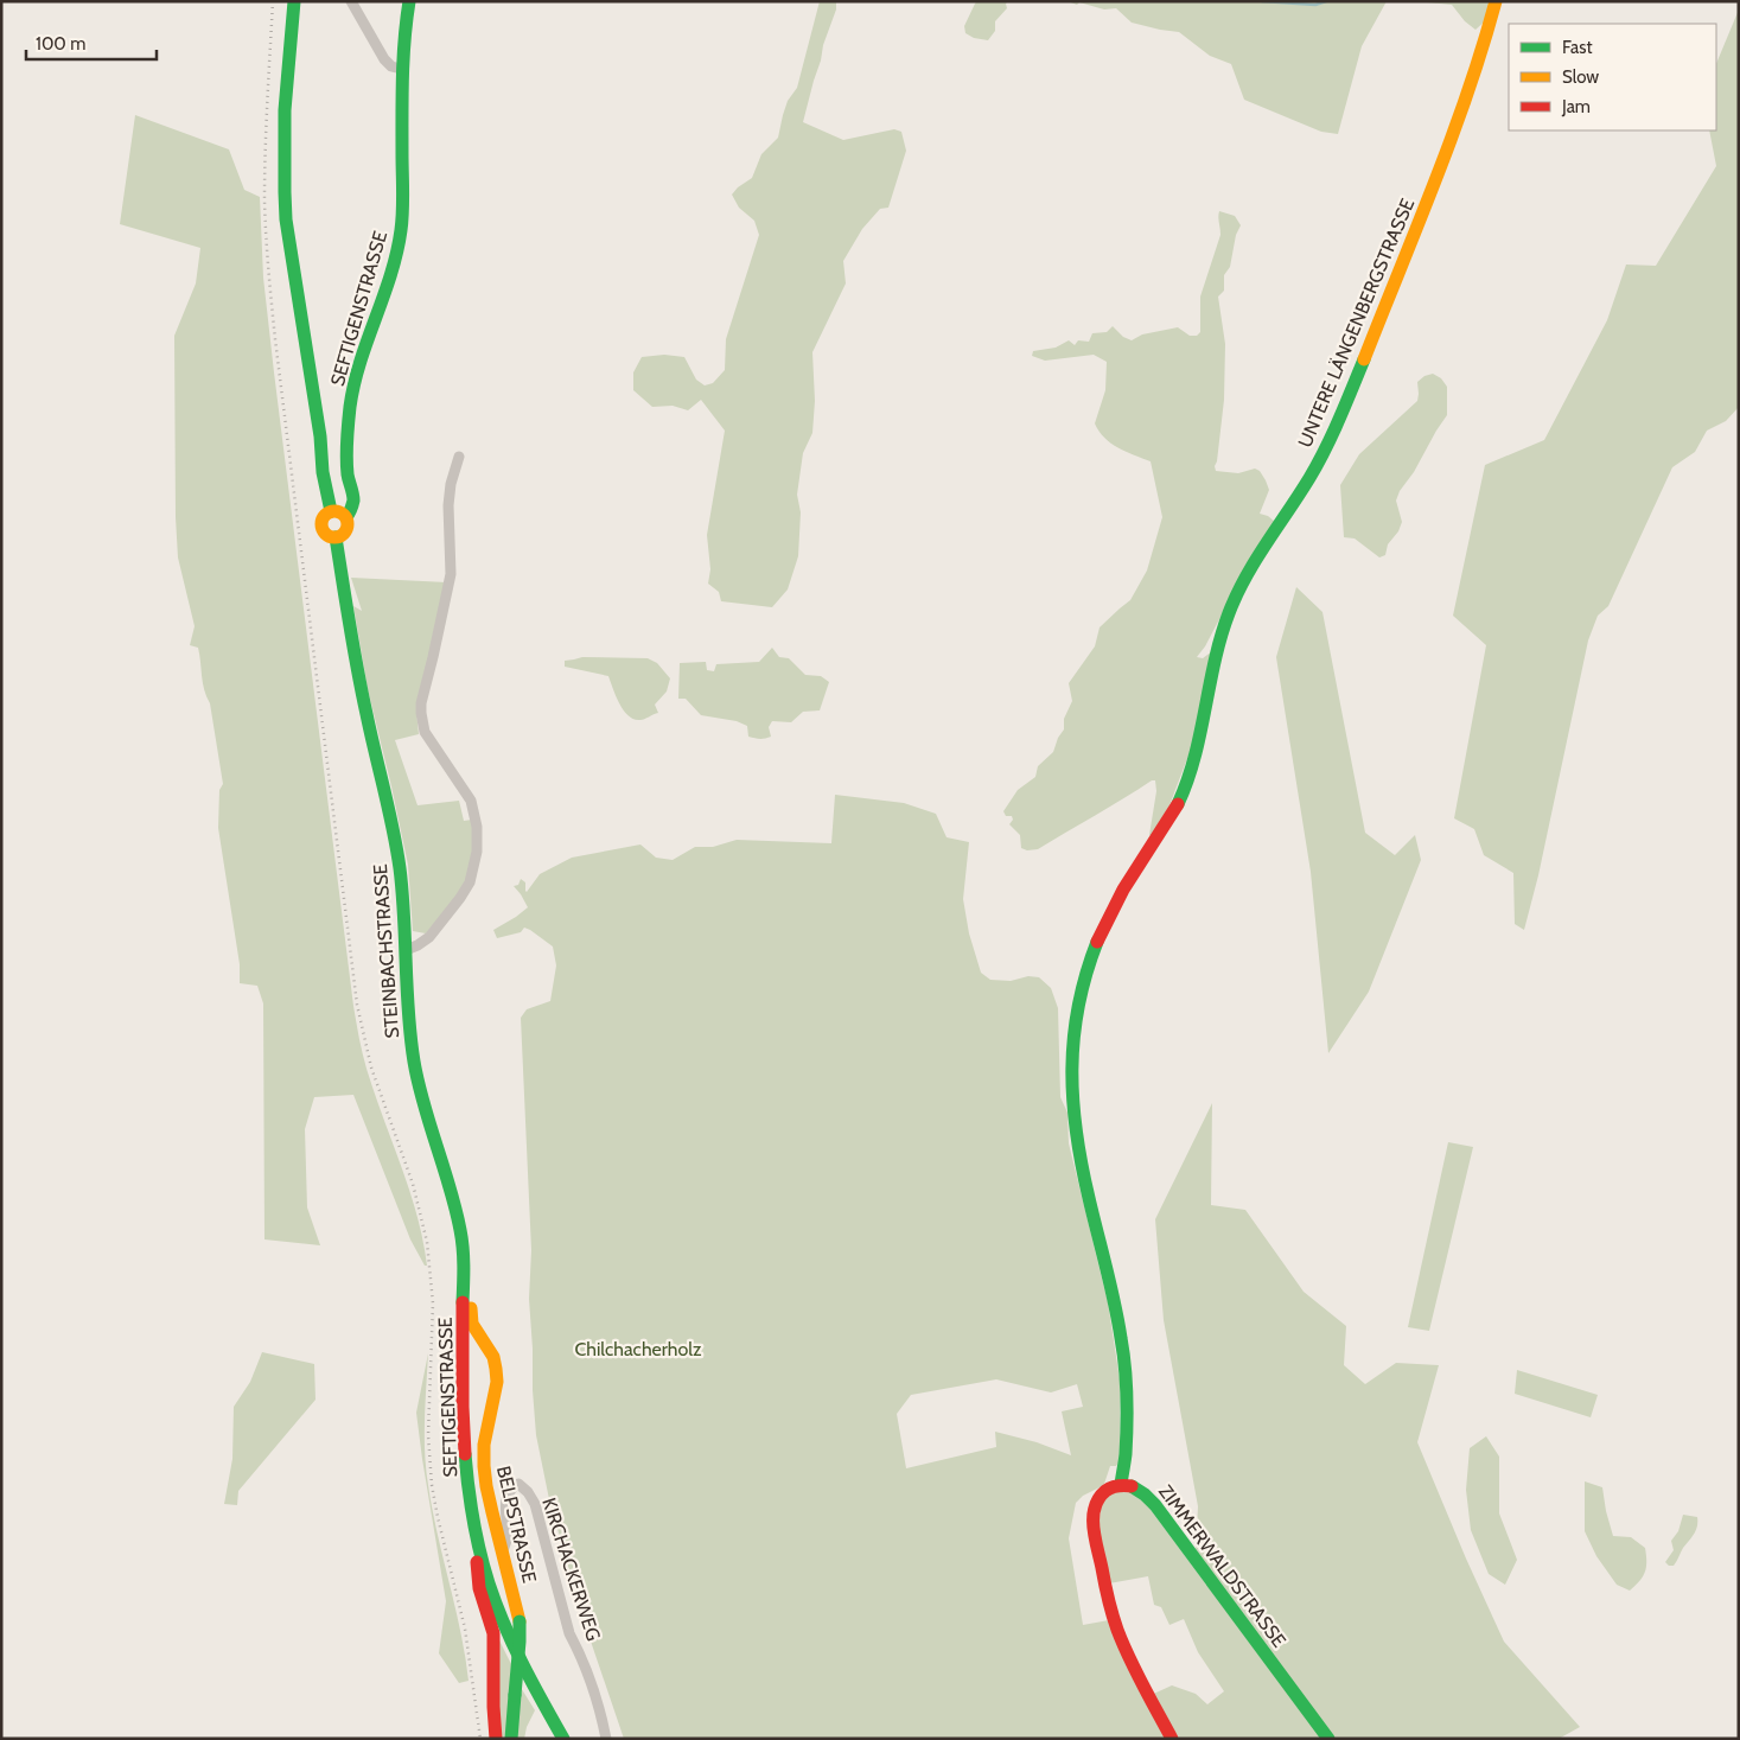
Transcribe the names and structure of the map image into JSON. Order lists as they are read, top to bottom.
{
  "streets": {
    "street": [
      "SEFTIGENSTRASSE",
      "UNTERE LÄNGENBERGSTRASSE",
      "STEINBACHSTRASSE",
      "BELPSTRASSE",
      "ZIMMERWALDSTRASSE",
      "KIRCHACKERWEG"
    ]
  },
  "crossings": [
    ["SEFTIGENSTRASSE", "STEINBACHSTRASSE"],
    ["SEFTIGENSTRASSE", "BELPSTRASSE"],
    ["UNTERE LÄNGENBERGSTRASSE", "ZIMMERWALDSTRASSE"],
    ["STEINBACHSTRASSE", "BELPSTRASSE"],
    ["BELPSTRASSE", "KIRCHACKERWEG"]
  ],
  "parks": ["Chilchacherholz"],
  "legend": ["Fast", "Slow", "Jam"],
  "scale_bar": "100 m"
}
